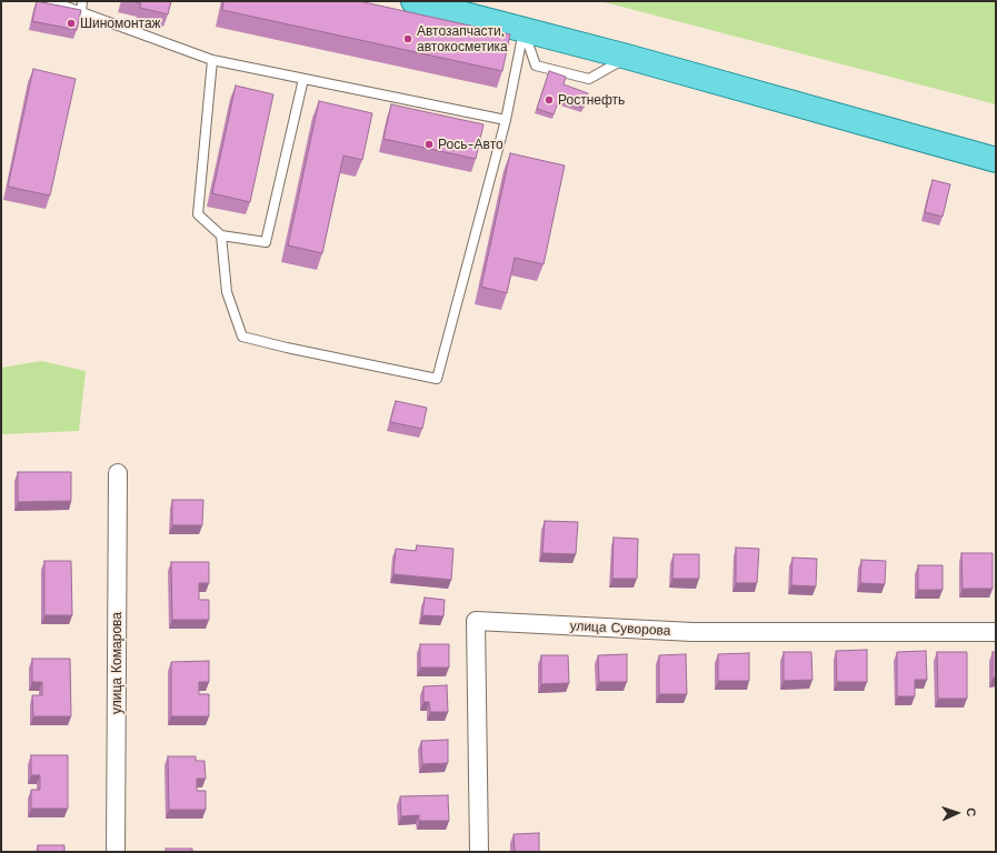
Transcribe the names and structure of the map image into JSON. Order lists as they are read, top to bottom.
{
  "streets": {
    "street": ["улица Суворова", "улица Комарова"]
  },
  "places": [
    "Шиномонтаж",
    "Автозапчасти, автокосметика",
    "Ростнефть",
    "Рось-Авто"
  ],
  "north": "right"
}
